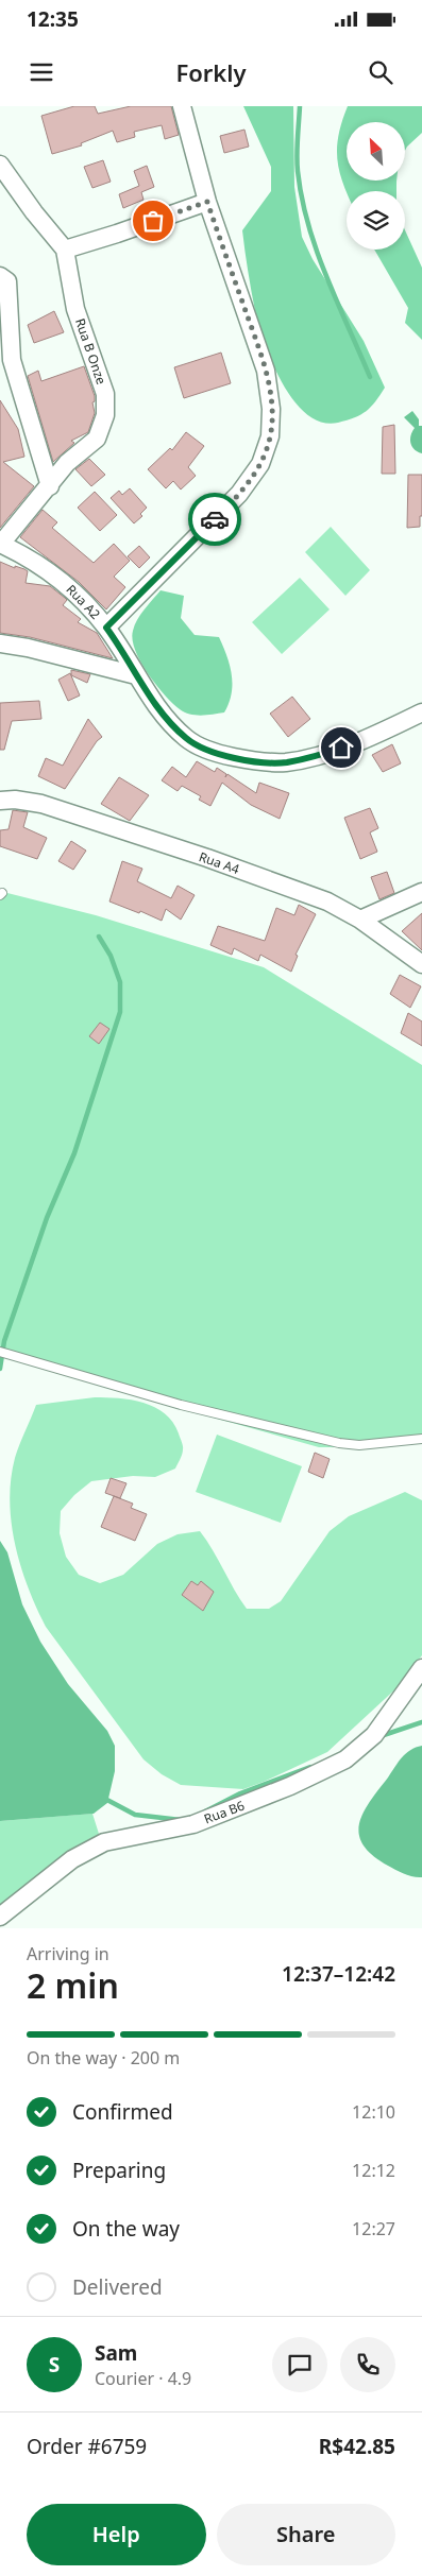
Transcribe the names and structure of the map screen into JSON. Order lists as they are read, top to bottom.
{
  "streets": {
    "street": [
      "Rua B Onze",
      "Rua A2",
      "Rua A4",
      "Rua B6"
    ]
  },
  "crossings": [
    ["Rua B Onze", "Rua A2"]
  ],
  "north": "top left",
  "page": {
    "status": "12:35",
    "header": "Forkly",
    "heading": ["2 min", "Arriving in", "12:37–12:42"],
    "panel": [
      "Sam",
      "Courier · 4.9",
      "Order #6759",
      "R$42.85"
    ],
    "bar": "On the way · 200 m",
    "list": [
      ["Confirmed", "12:10"],
      ["Preparing", "12:12"],
      ["On the way", "12:27"],
      "Delivered"
    ],
    "round": "S",
    "buttons": ["Help", "Share"]
  }
}
